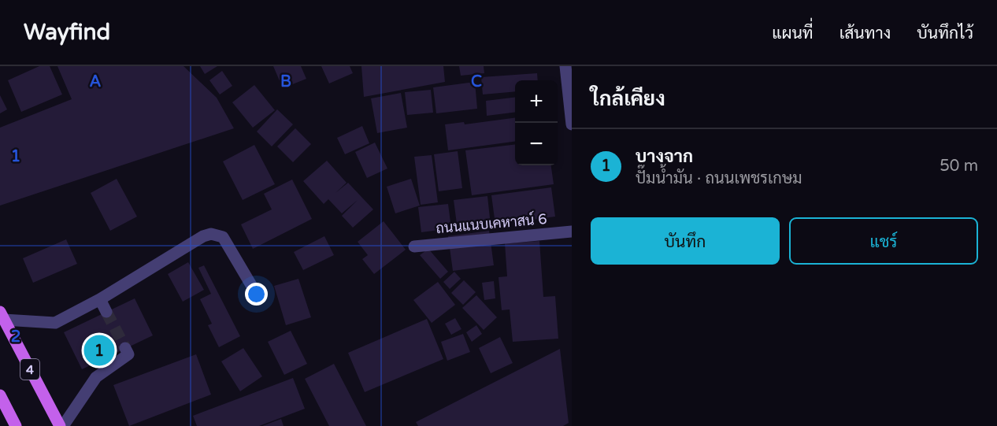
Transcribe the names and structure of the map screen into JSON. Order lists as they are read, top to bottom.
{
  "streets": {
    "main road": ["4"],
    "street": ["ถนนแนบเคหาสน์ 6"]
  },
  "page": {
    "header": "Wayfind",
    "nav": ["แผนที่", "เส้นทาง", "บันทึกไว้"],
    "heading": "ใกล้เคียง",
    "map_buttons": ["+", "−"],
    "list": [
      {
        "mark": "1",
        "name": "บางจาก",
        "note": "ปั๊มน้ำมัน · ถนนเพชรเกษม",
        "value": "50 m"
      }
    ],
    "buttons": ["บันทึก", "แชร์"],
    "pins": "1"
  },
  "grid": {
    "columns": ["A", "B", "C"],
    "rows": ["1", "2"]
  }
}
